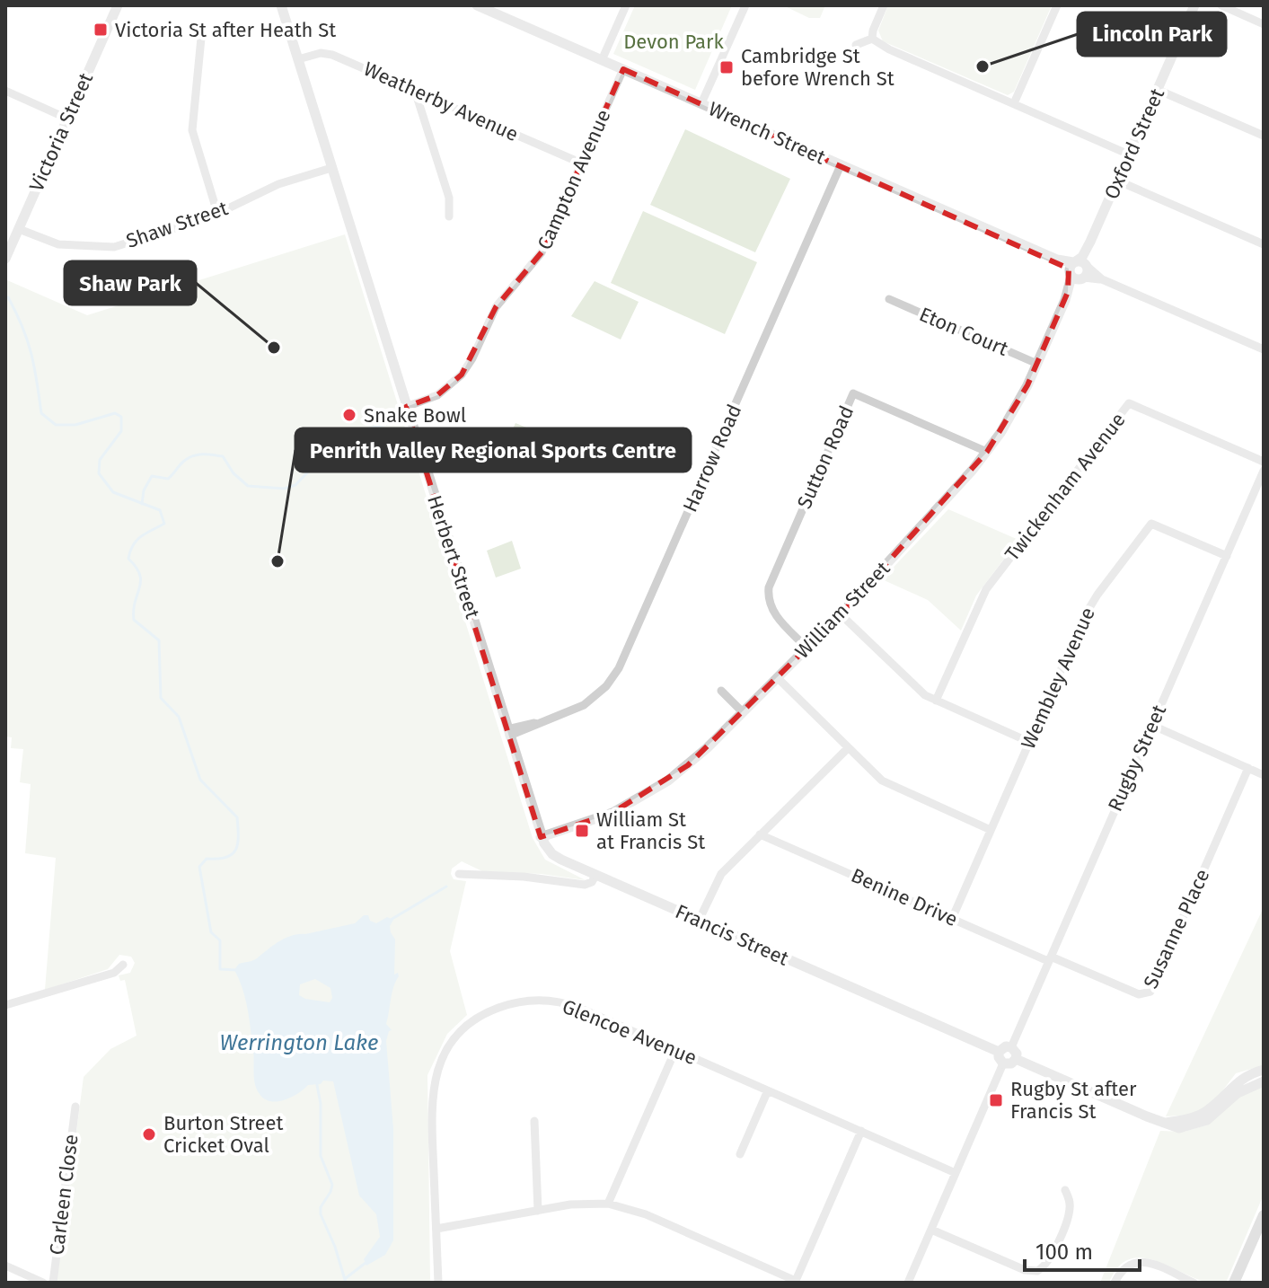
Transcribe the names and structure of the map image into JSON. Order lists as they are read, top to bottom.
{
  "streets": {
    "street": [
      "Weatherby Avenue",
      "Victoria Street",
      "Wrench Street",
      "Oxford Street",
      "Campton Avenue",
      "Shaw Street",
      "Eton Court",
      "Sutton Road",
      "Harrow Road",
      "Twickenham Avenue",
      "Herbert Street",
      "William Street",
      "Wembley Avenue",
      "Rugby Street",
      "Benine Drive",
      "Susanne Place",
      "Francis Street",
      "Glencoe Avenue",
      "Carleen Close"
    ]
  },
  "crossings": [
    ["Weatherby Avenue", "Campton Avenue"],
    ["Weatherby Avenue", "Herbert Street"],
    ["Victoria Street", "Shaw Street"],
    ["Wrench Street", "Oxford Street"],
    ["Wrench Street", "Campton Avenue"],
    ["Wrench Street", "Harrow Road"],
    ["Wrench Street", "William Street"],
    ["Oxford Street", "William Street"],
    ["Campton Avenue", "Herbert Street"],
    ["Shaw Street", "Herbert Street"],
    ["Eton Court", "William Street"],
    ["Sutton Road", "William Street"],
    ["Harrow Road", "Herbert Street"],
    ["Herbert Street", "William Street"],
    ["Herbert Street", "Francis Street"],
    ["Wembley Avenue", "Rugby Street"],
    ["Wembley Avenue", "Benine Drive"],
    ["Rugby Street", "Benine Drive"],
    ["Rugby Street", "Susanne Place"],
    ["Rugby Street", "Francis Street"],
    ["Benine Drive", "Susanne Place"]
  ],
  "water": ["Werrington Lake"],
  "parks": ["Devon Park"],
  "places": {
    "transit": [
      "Victoria St after Heath St",
      "Cambridge St before Wrench St",
      "William St at Francis St",
      "Rugby St after Francis St"
    ],
    "other": [
      "Lincoln Park",
      "Shaw Park",
      "Snake Bowl",
      "Penrith Valley Regional Sports Centre",
      "Burton Street Cricket Oval"
    ]
  },
  "scale_bar": "100 m"
}
